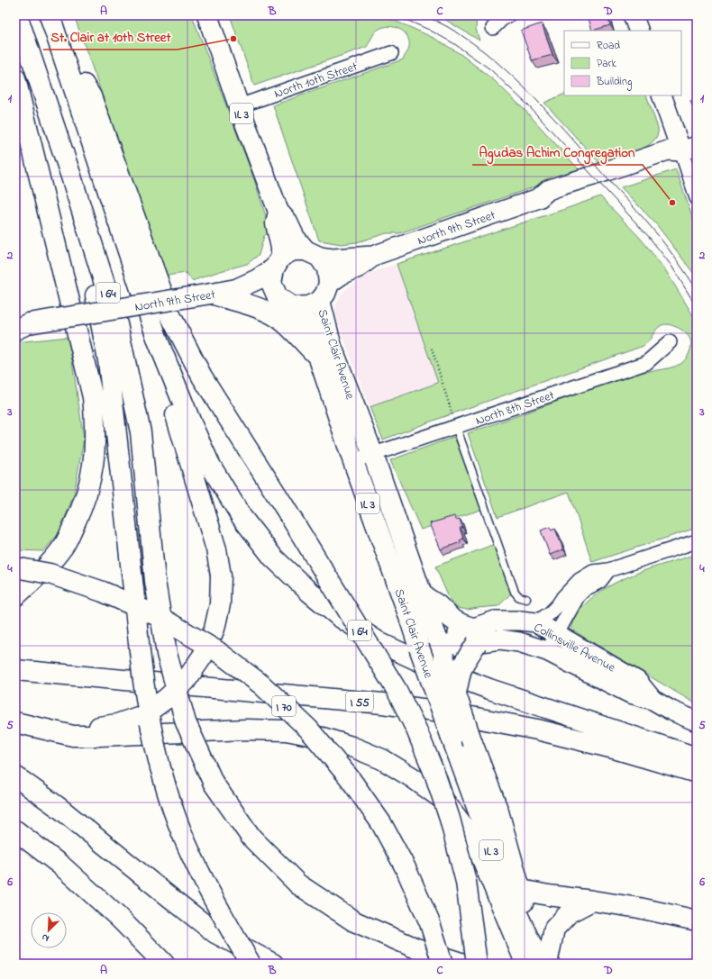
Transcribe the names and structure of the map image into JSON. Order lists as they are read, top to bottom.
{
  "streets": {
    "main road": [
      "IL 3",
      "North 9th Street",
      "I 64",
      "Saint Clair Avenue",
      "Collinsville Avenue",
      "I 55",
      "I 70"
    ],
    "street": ["North 10th Street", "North 8th Street"]
  },
  "crossings": [
    ["North 10th Street", "IL 3"],
    ["IL 3", "North 9th Street"],
    ["IL 3", "Saint Clair Avenue"],
    ["North 9th Street", "Saint Clair Avenue"],
    ["Saint Clair Avenue", "North 8th Street"],
    ["Saint Clair Avenue", "Collinsville Avenue"]
  ],
  "places": ["St. Clair at 10th Street", "Agudas Achim Congregation"],
  "legend": ["Road", "Park", "Building"],
  "north": "bottom left",
  "grid": {
    "columns": [
      "A",
      "B",
      "C",
      "D"
    ],
    "rows": [
      "1",
      "2",
      "3",
      "4",
      "5",
      "6"
    ]
  }
}
